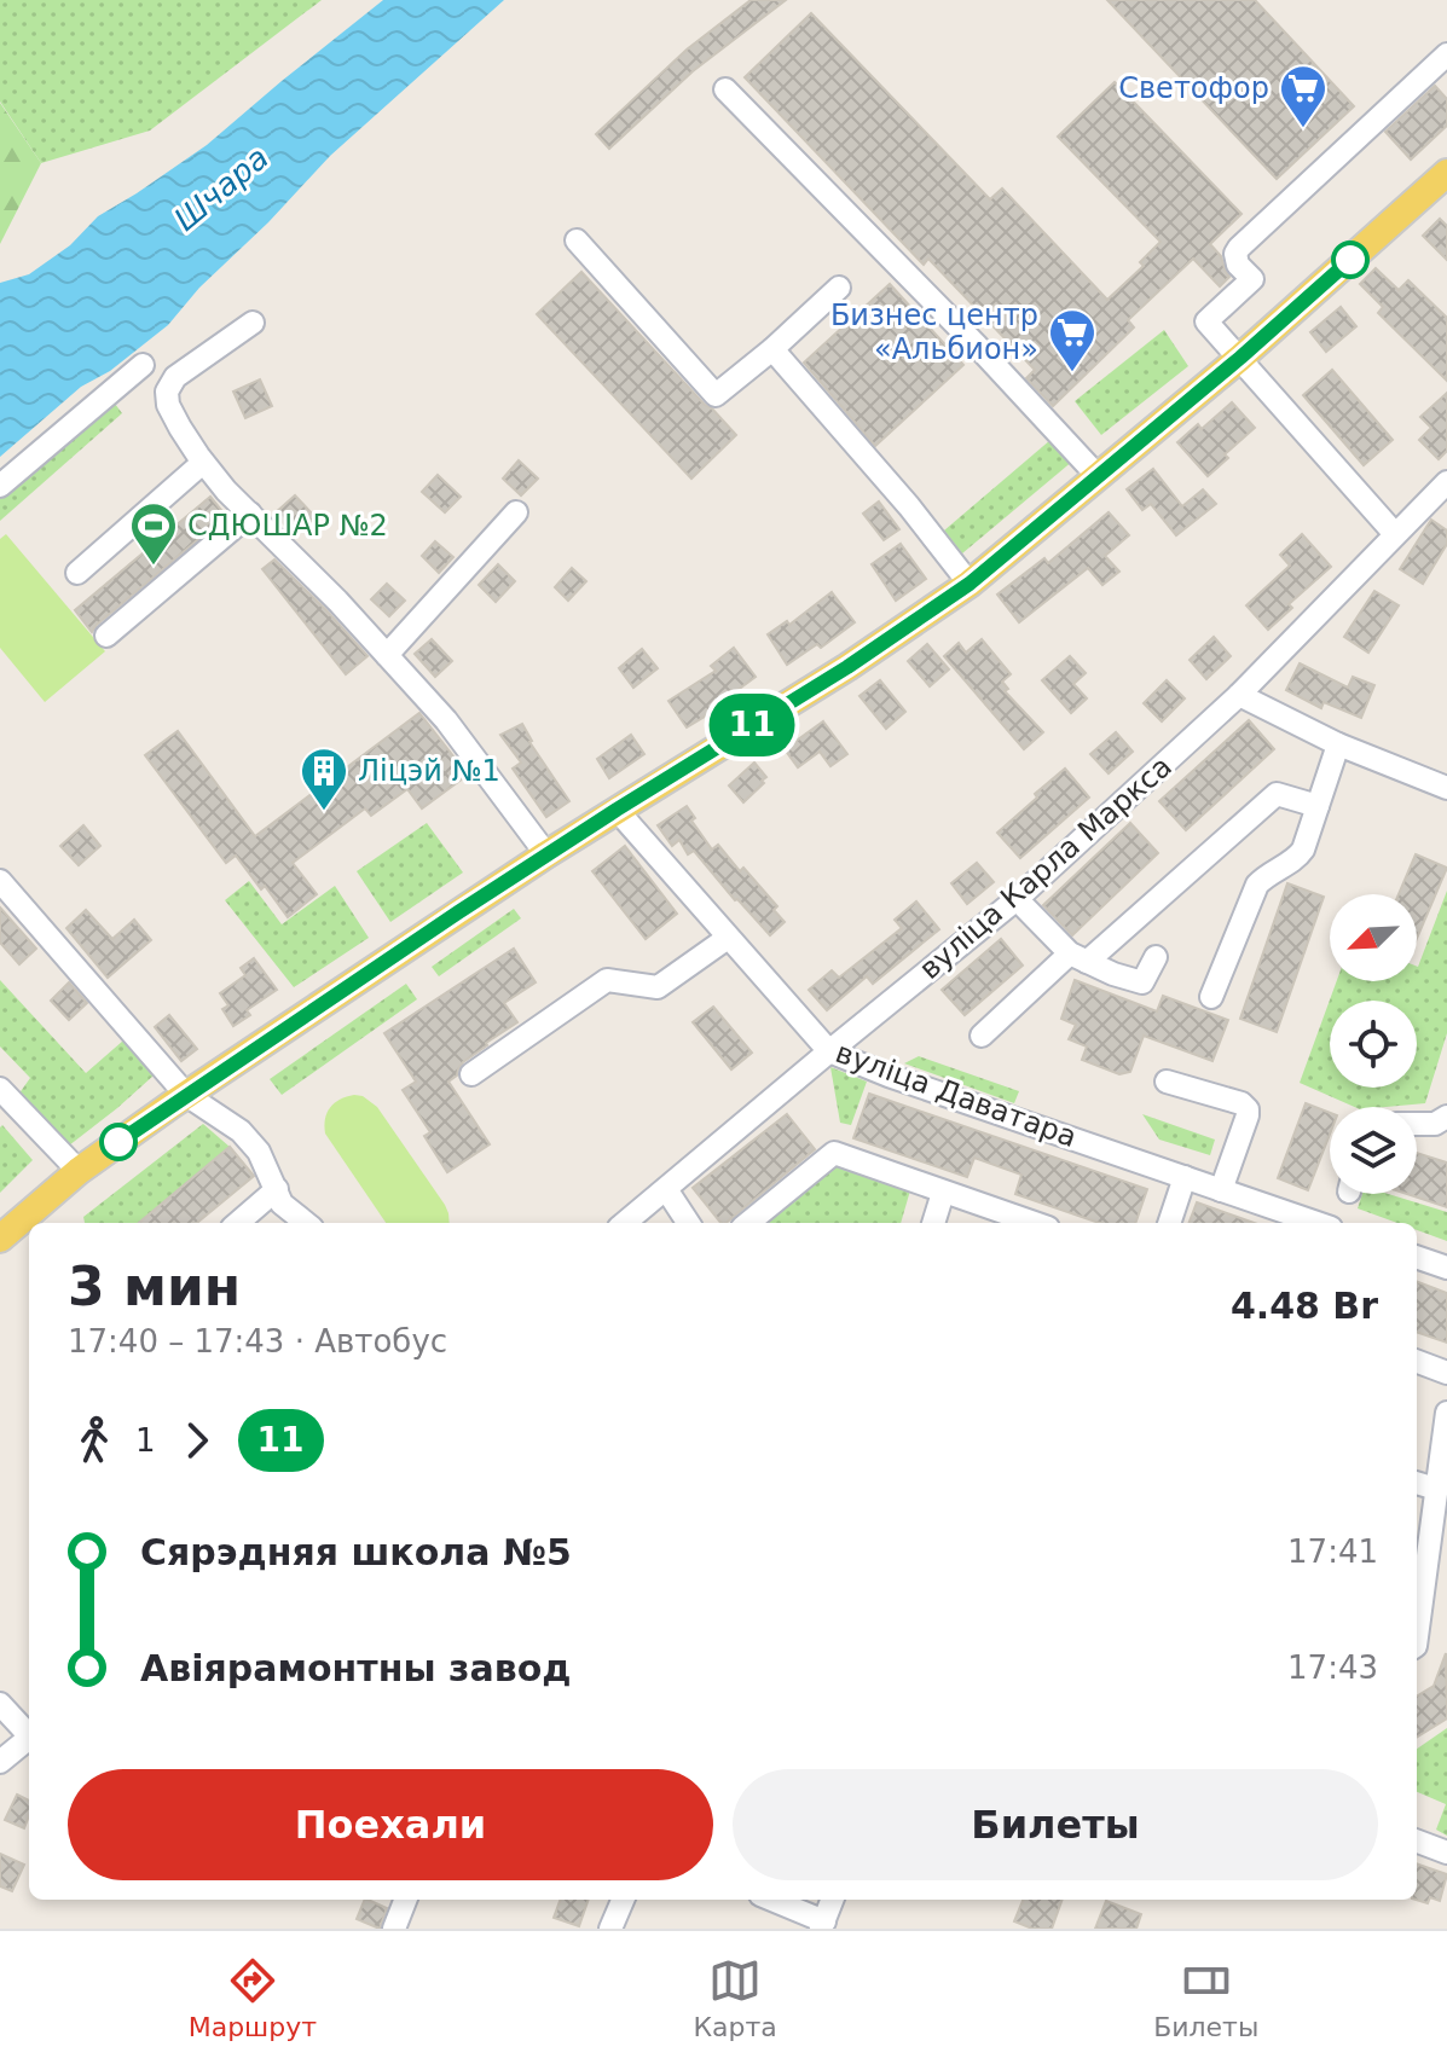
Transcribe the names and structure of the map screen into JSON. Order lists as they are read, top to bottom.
{
  "streets": {
    "street": ["вуліца Карла Маркса", "вуліца Даватара"]
  },
  "crossings": [
    ["вуліца Карла Маркса", "вуліца Даватара"]
  ],
  "water": ["Шчара"],
  "places": {
    "supermarket": ["Светофор", "Бизнес центр «Альбион»"],
    "sports": ["СДЮШАР №2"],
    "building": ["Ліцэй №1"]
  },
  "lines": ["bus line 11"],
  "north": "bottom left",
  "page": {
    "on_map": "11",
    "heading": ["3 мин", "17:40 – 17:43 · Автобус", "4.48 Br"],
    "legs": ["1", "11"],
    "list": [
      {
        "name": "Сярэдняя школа №5",
        "value": "17:41"
      },
      {
        "name": "Авіярамонтны завод",
        "value": "17:43"
      }
    ],
    "buttons": ["Поехали", "Билеты"],
    "tabs": ["Маршрут", "Карта", "Билеты"]
  }
}
